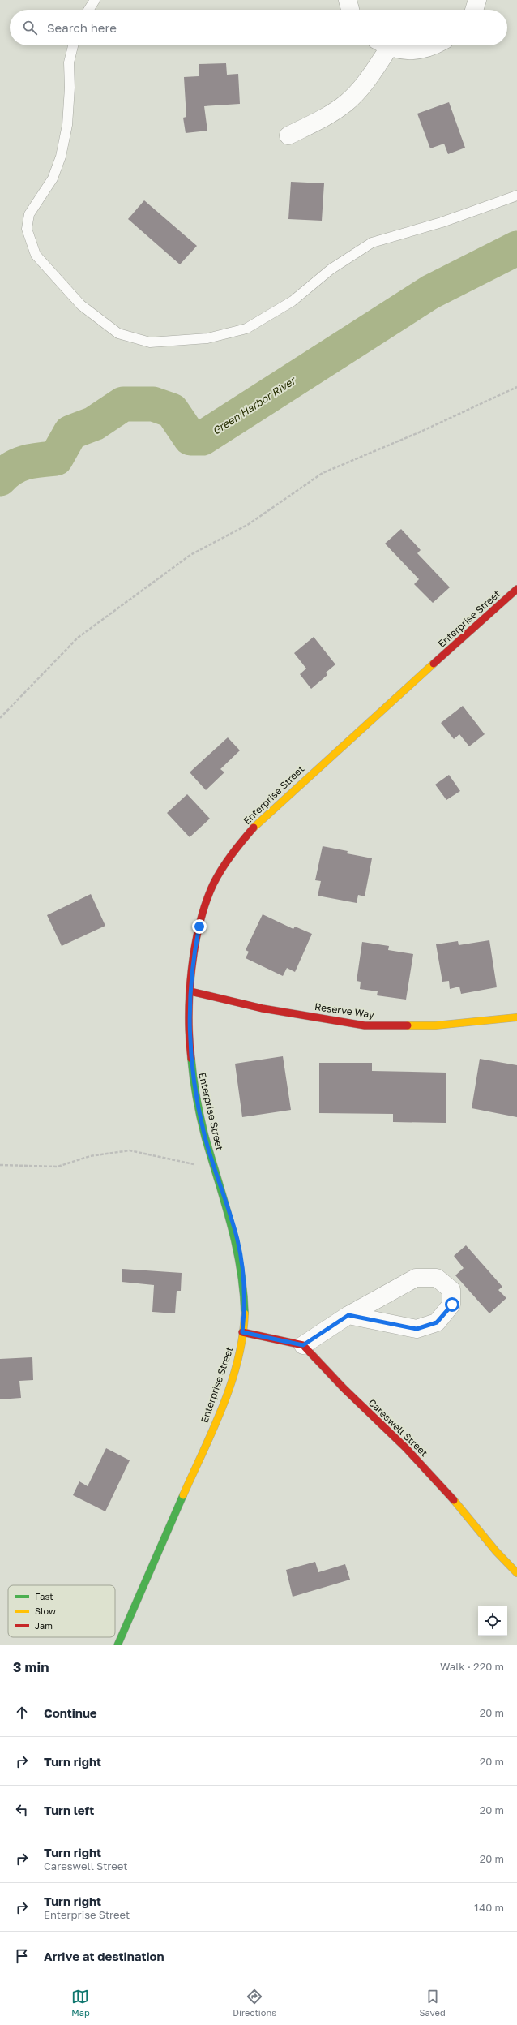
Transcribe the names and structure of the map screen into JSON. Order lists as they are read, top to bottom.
{
  "streets": {
    "main road": ["Enterprise Street", "Reserve Way", "Careswell Street"]
  },
  "crossings": [
    ["Enterprise Street", "Reserve Way"]
  ],
  "water": ["Green Harbor River"],
  "legend": ["Fast", "Slow", "Jam"],
  "page": {
    "search": "Search here",
    "heading": ["3 min", "Walk · 220 m"],
    "list": [
      ["Continue", "20 m"],
      ["Turn right", "20 m"],
      ["Turn left", "20 m"],
      ["Turn right", "Careswell Street", "20 m"],
      ["Turn right", "Enterprise Street", "140 m"],
      "Arrive at destination"
    ],
    "nav": ["Map", "Directions", "Saved"]
  }
}
